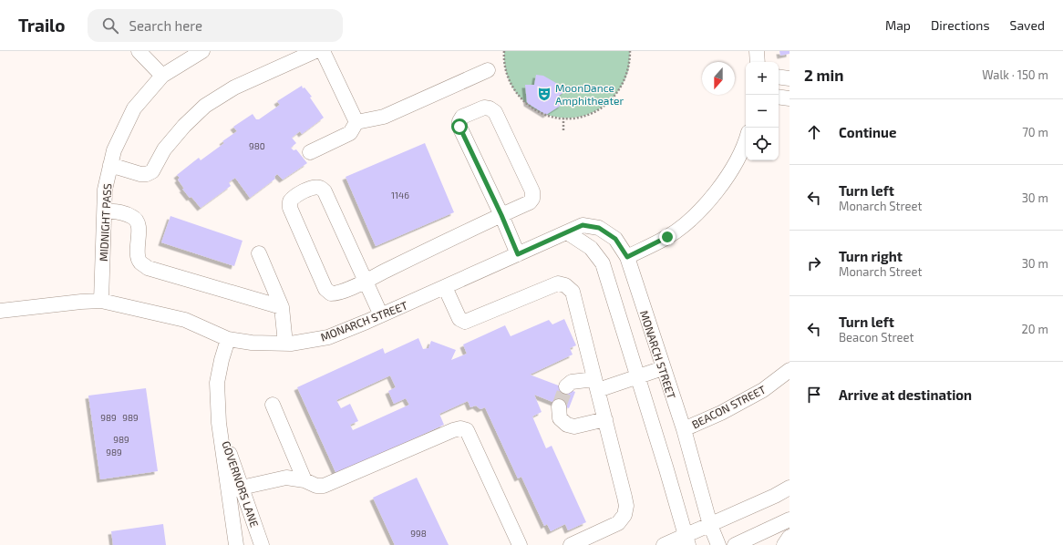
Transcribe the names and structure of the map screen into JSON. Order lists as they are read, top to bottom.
{
  "streets": {
    "street": [
      "MIDNIGHT PASS",
      "MONARCH STREET",
      "BEACON STREET",
      "GOVERNORS LANE"
    ]
  },
  "crossings": [
    ["MIDNIGHT PASS", "MONARCH STREET"],
    ["MONARCH STREET", "BEACON STREET"],
    ["MONARCH STREET", "GOVERNORS LANE"]
  ],
  "places": {
    "theatre": ["MoonDance Amphitheater"]
  },
  "house_numbers": [
    "980",
    "1146",
    "989",
    "989",
    "989",
    "989",
    "998"
  ],
  "north": "bottom",
  "page": {
    "header": "Trailo",
    "search": "Search here",
    "nav": ["Map", "Directions", "Saved"],
    "heading": ["2 min", "Walk · 150 m"],
    "map_buttons": ["+", "−"],
    "list": [
      ["Continue", "70 m"],
      ["Turn left", "Monarch Street", "30 m"],
      ["Turn right", "Monarch Street", "30 m"],
      ["Turn left", "Beacon Street", "20 m"],
      "Arrive at destination"
    ]
  }
}
